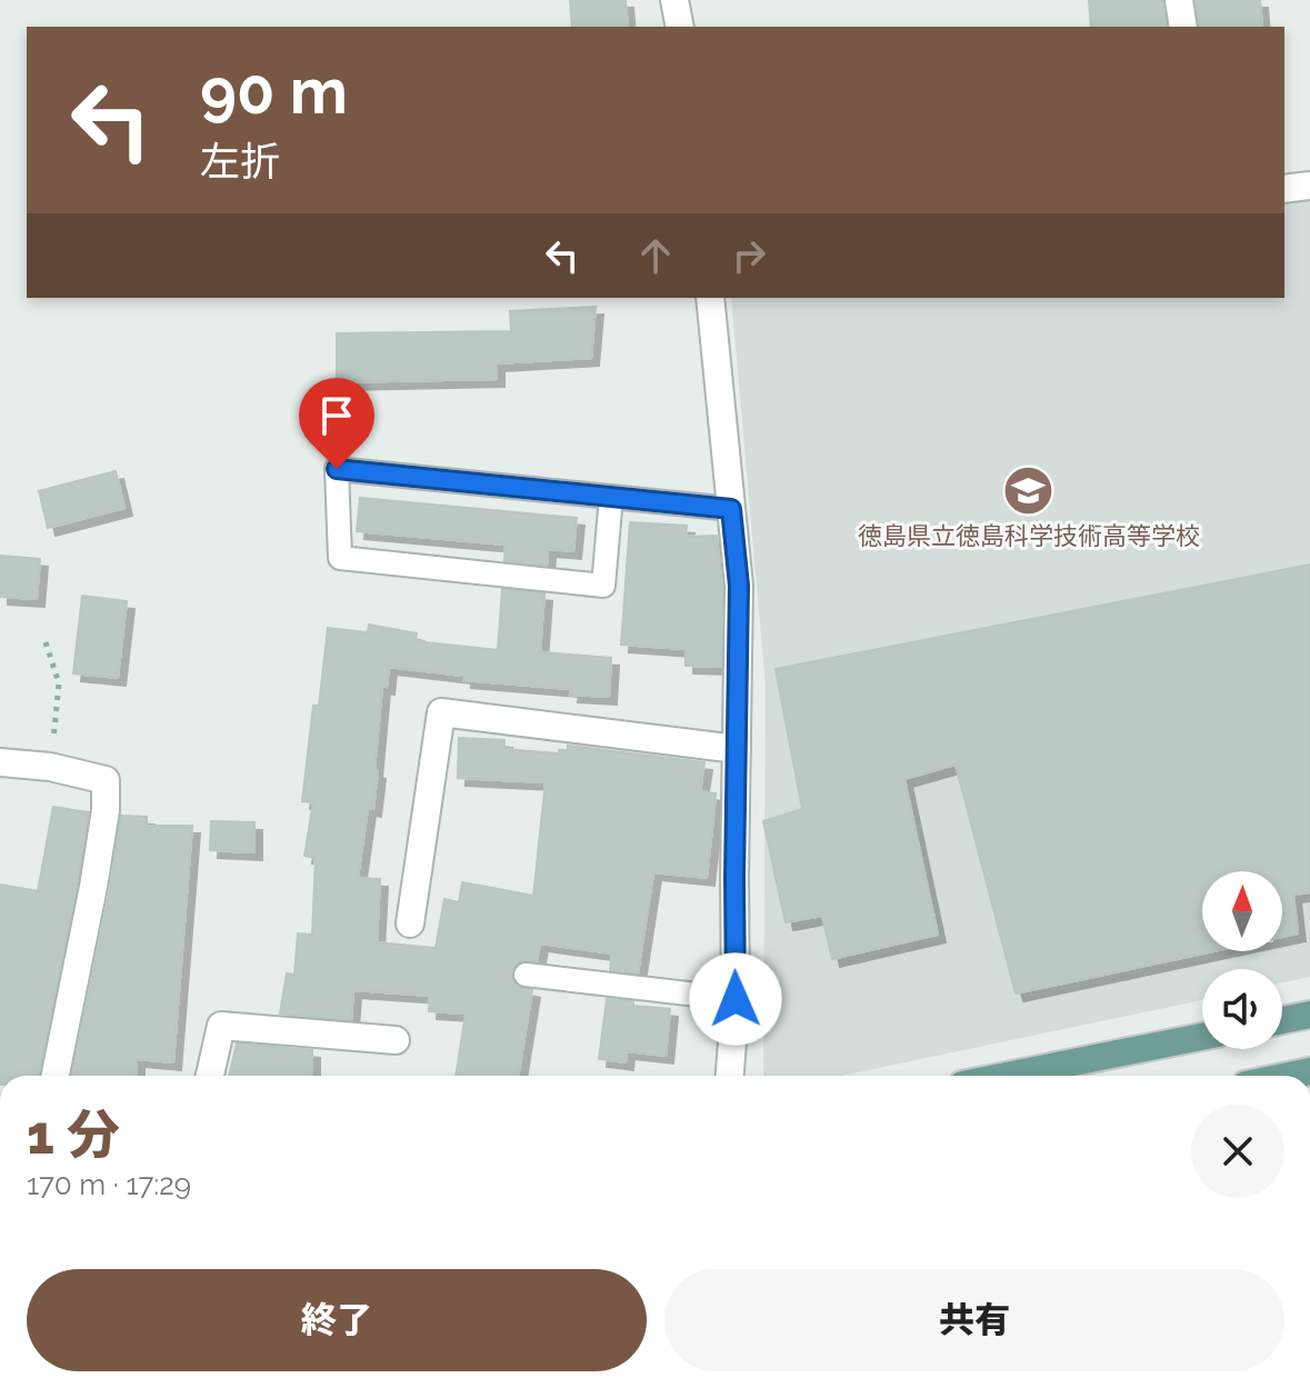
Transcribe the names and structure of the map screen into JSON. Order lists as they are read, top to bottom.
{
  "places": {
    "school or university": ["徳島県立徳島科学技術高等学校"]
  },
  "north": "top",
  "page": {
    "turn": ["90 m", "左折"],
    "heading": ["1 分", "170 m · 17:29"],
    "buttons": ["終了", "共有"]
  }
}
